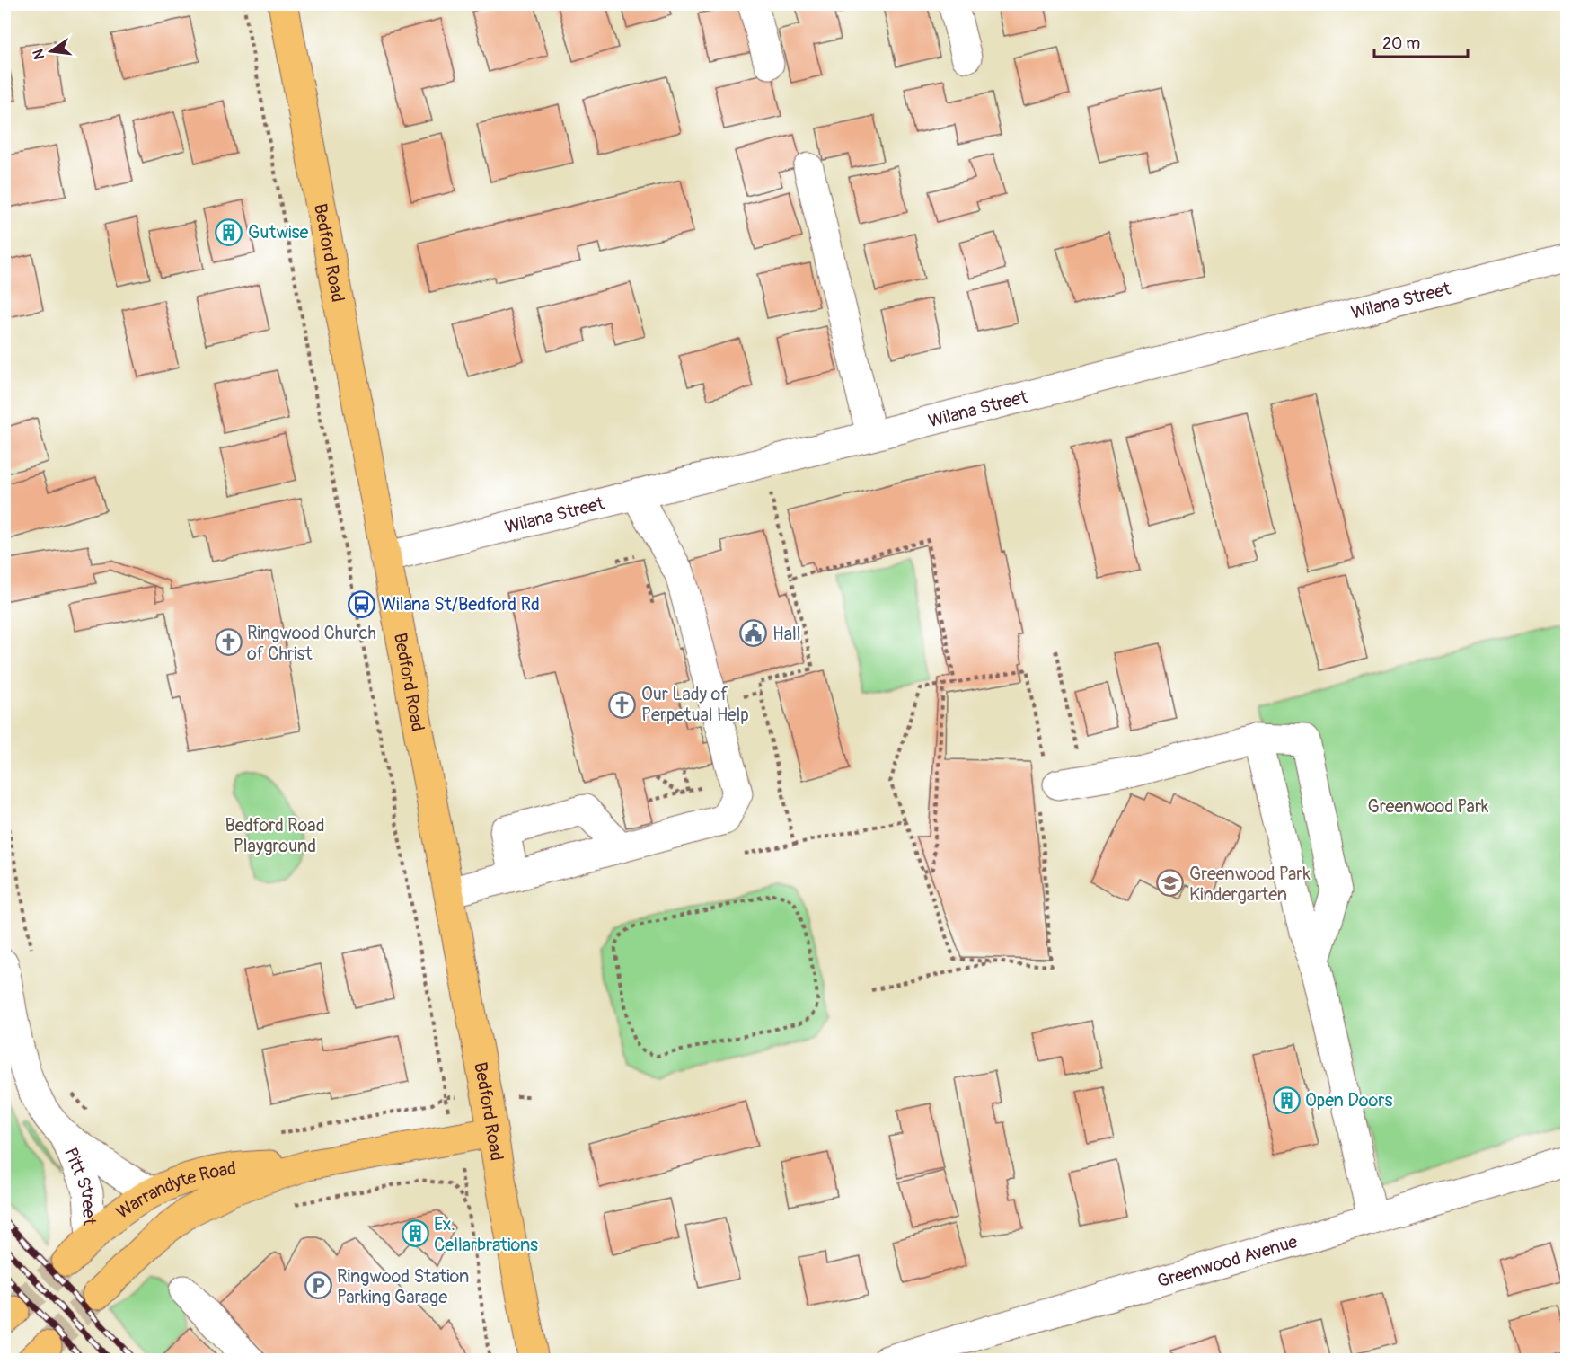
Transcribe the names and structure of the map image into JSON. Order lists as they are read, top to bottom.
{
  "streets": {
    "main road": ["Bedford Road", "Warrandyte Road"],
    "street": ["Wilana Street", "Pitt Street", "Greenwood Avenue"]
  },
  "crossings": [
    ["Bedford Road", "Wilana Street"],
    ["Bedford Road", "Warrandyte Road"],
    ["Pitt Street", "Warrandyte Road"]
  ],
  "parks": ["Greenwood Park", "Bedford Road Playground"],
  "places": {
    "building": ["Gutwise", "Open Doors", "Ex. Cellarbrations"],
    "bus stop": ["Wilana St/Bedford Rd"],
    "public building": ["Hall"],
    "church": ["Ringwood Church of Christ", "Our Lady of Perpetual Help"],
    "school or university": ["Greenwood Park Kindergarten"],
    "parking": ["Ringwood Station Parking Garage"]
  },
  "scale_bar": "20 m",
  "north": "left"
}
